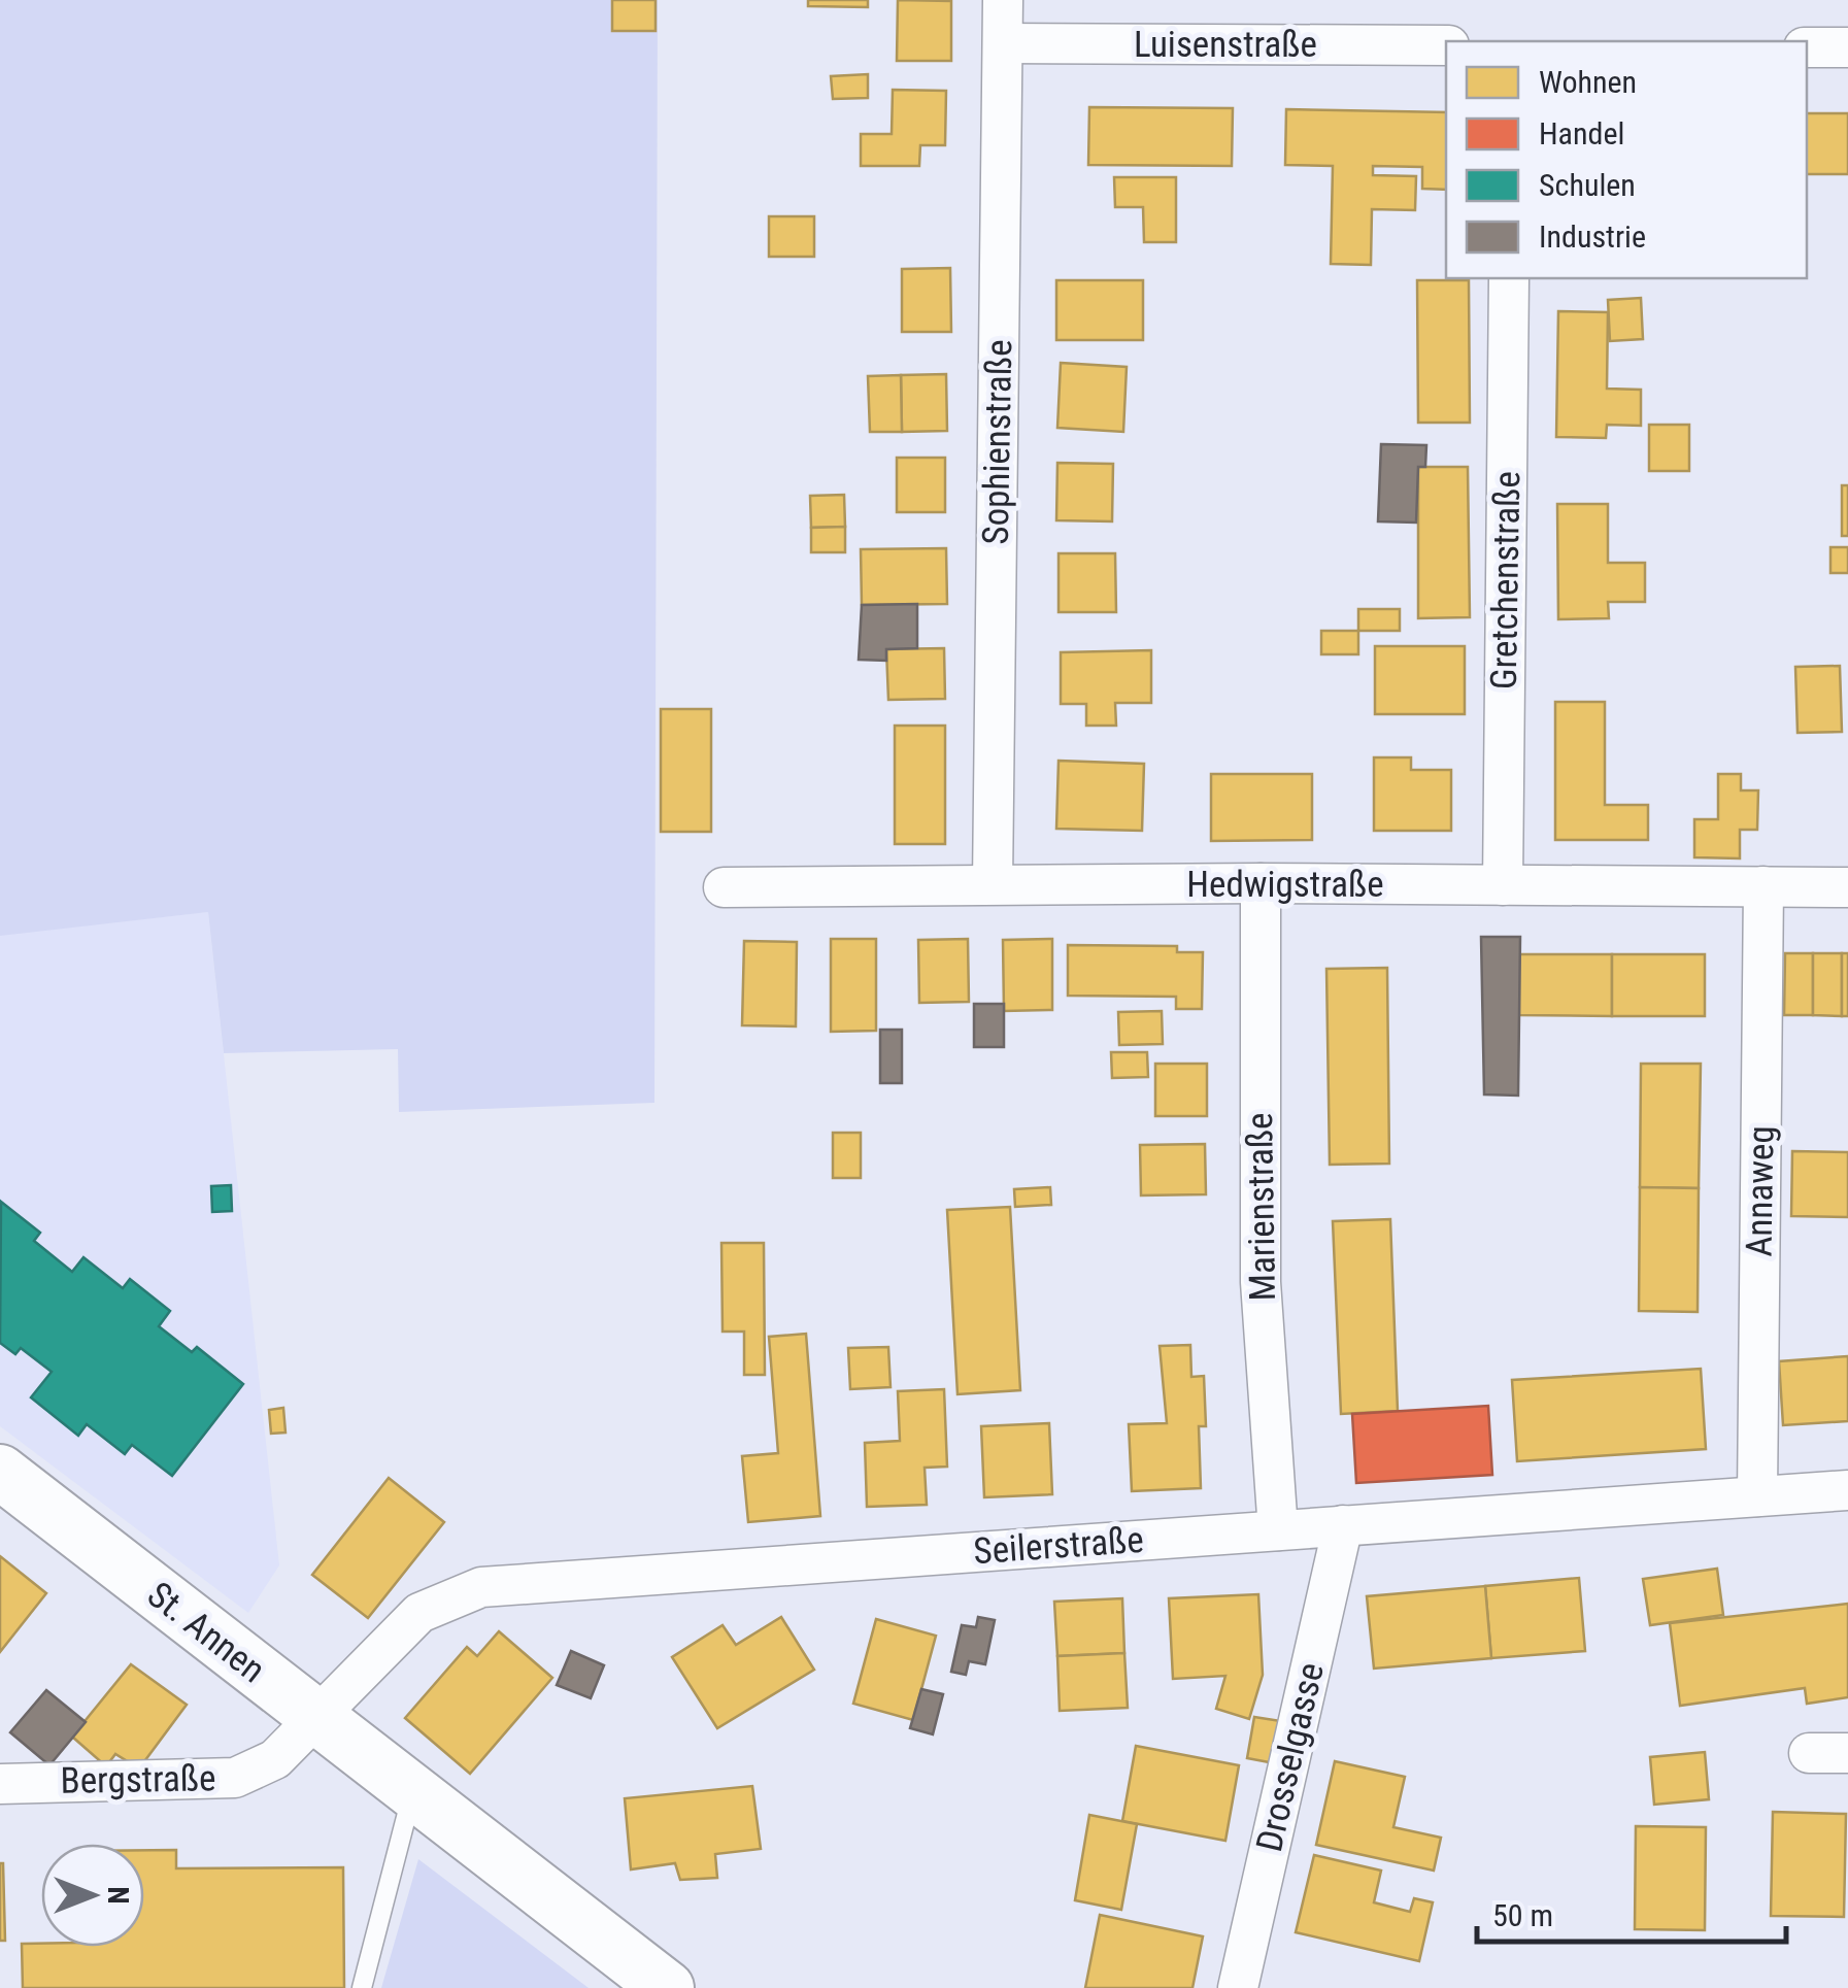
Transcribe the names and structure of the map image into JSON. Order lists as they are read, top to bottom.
{
  "streets": {
    "main road": ["St. Annen"],
    "street": [
      "Luisenstraße",
      "Sophienstraße",
      "Gretchenstraße",
      "Hedwigstraße",
      "Annaweg",
      "Marienstraße",
      "Seilerstraße",
      "Drosselgasse",
      "Bergstraße"
    ]
  },
  "crossings": [
    ["Luisenstraße", "Sophienstraße"],
    ["Sophienstraße", "Hedwigstraße"],
    ["Gretchenstraße", "Hedwigstraße"],
    ["Hedwigstraße", "Annaweg"],
    ["Hedwigstraße", "Marienstraße"],
    ["Annaweg", "Seilerstraße"],
    ["Marienstraße", "Seilerstraße"],
    ["Seilerstraße", "St. Annen"],
    ["Seilerstraße", "Drosselgasse"],
    ["Seilerstraße", "Bergstraße"],
    ["St. Annen", "Bergstraße"]
  ],
  "legend": [
    "Wohnen",
    "Handel",
    "Schulen",
    "Industrie"
  ],
  "scale_bar": "50 m",
  "north": "right"
}
